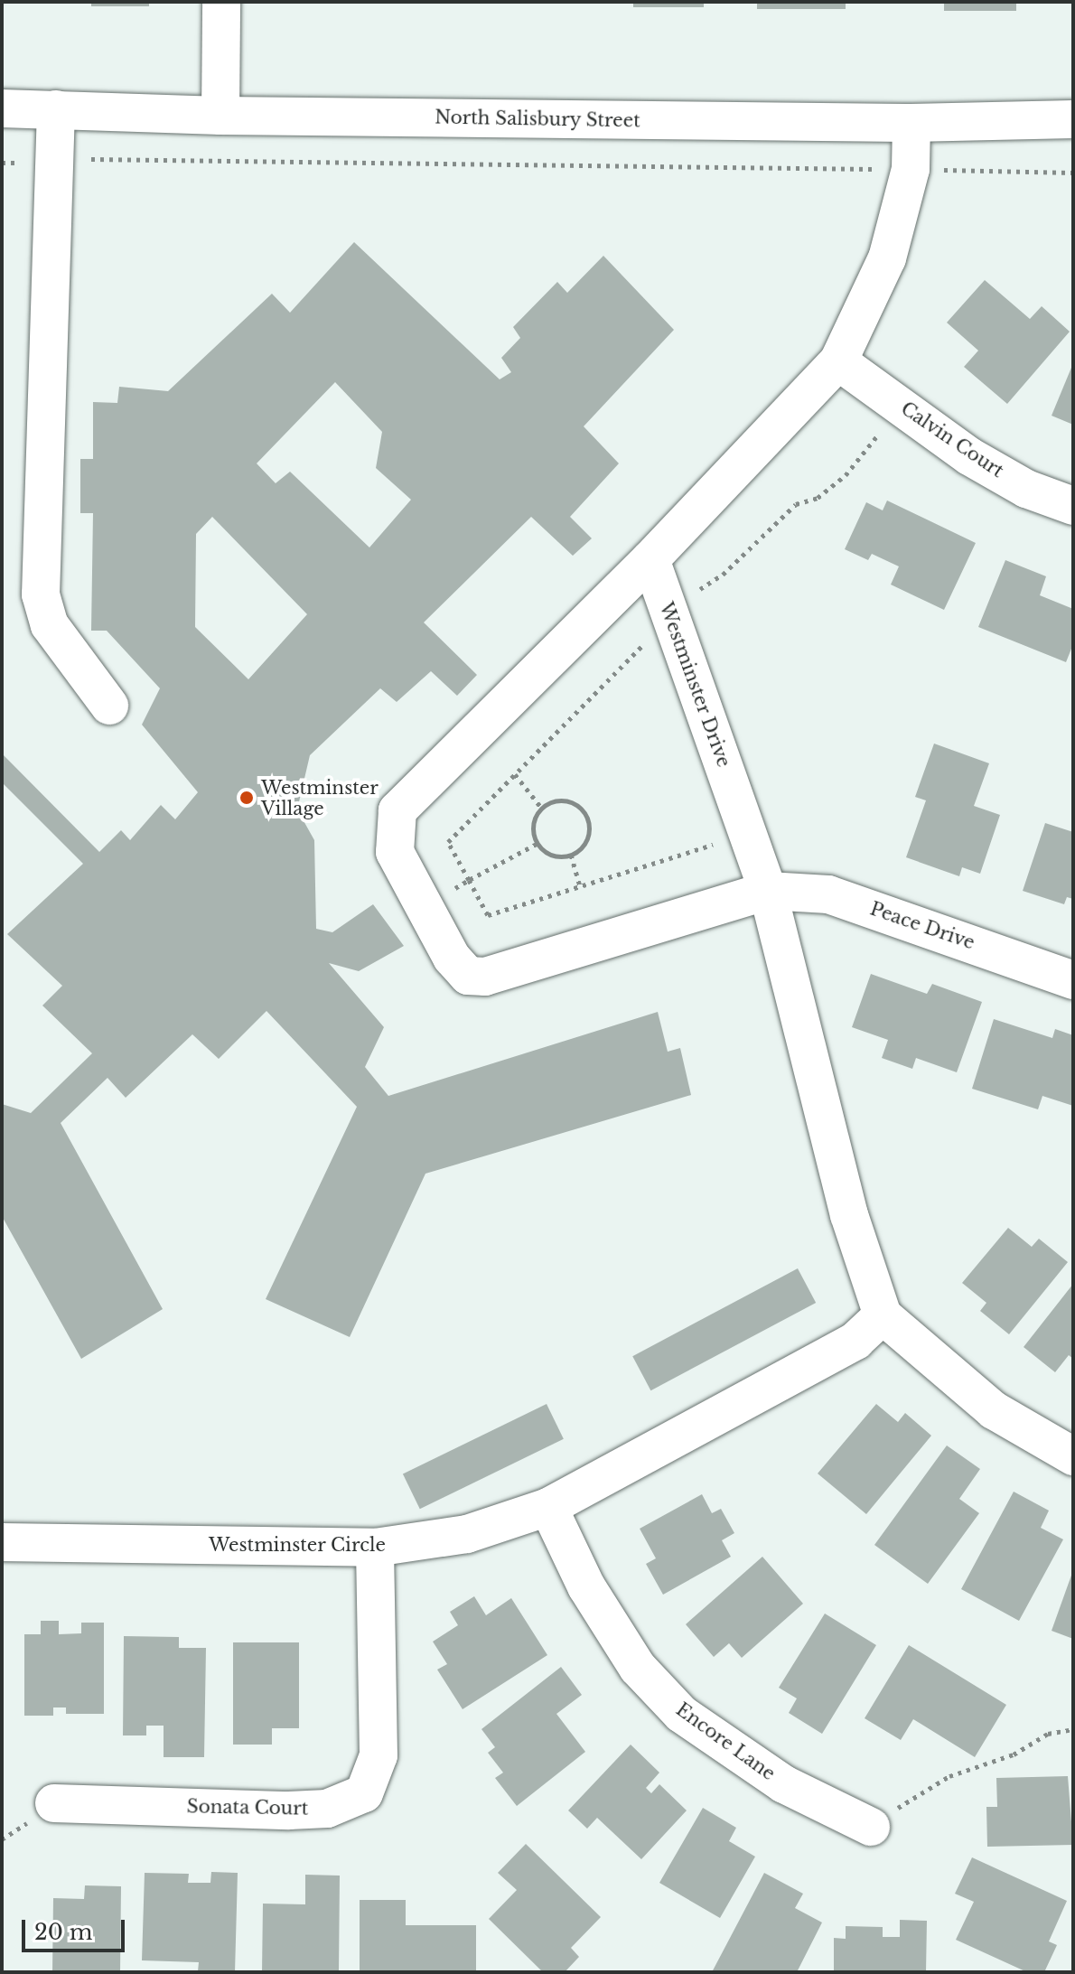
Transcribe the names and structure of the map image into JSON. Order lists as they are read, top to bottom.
{
  "streets": {
    "street": [
      "North Salisbury Street",
      "Calvin Court",
      "Westminster Drive",
      "Peace Drive",
      "Westminster Circle",
      "Encore Lane",
      "Sonata Court"
    ]
  },
  "crossings": [
    ["Westminster Drive", "Peace Drive"],
    ["Westminster Drive", "Westminster Circle"],
    ["Westminster Circle", "Encore Lane"],
    ["Westminster Circle", "Sonata Court"]
  ],
  "places": ["Westminster Village"],
  "scale_bar": "20 m"
}
